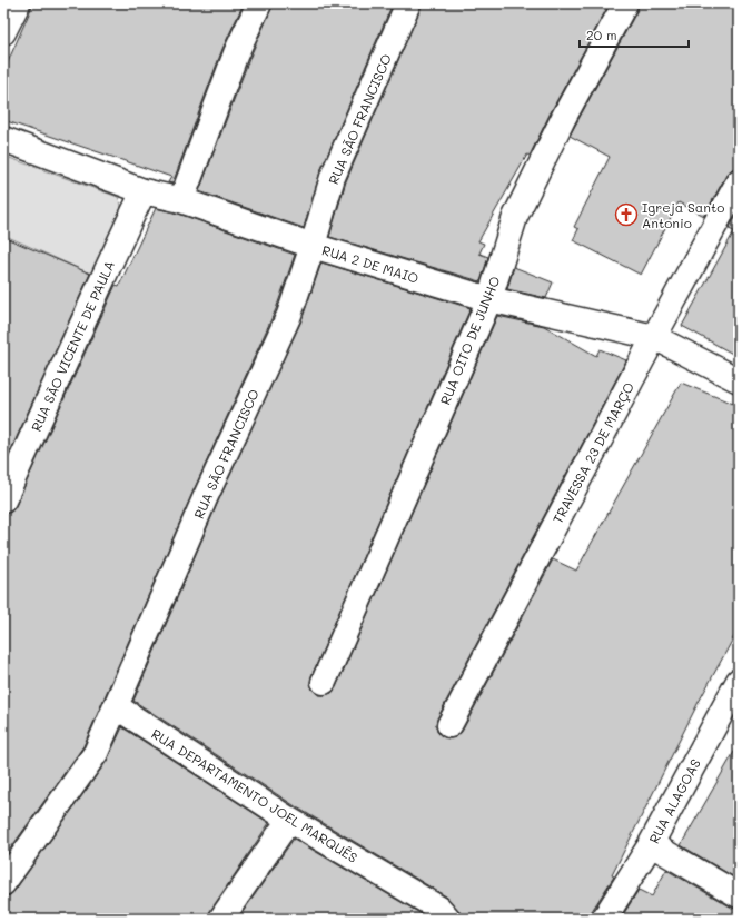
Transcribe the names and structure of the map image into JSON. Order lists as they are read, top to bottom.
{
  "streets": {
    "street": [
      "RUA SÃO FRANCISCO",
      "RUA 2 DE MAIO",
      "RUA OITO DE JUNHO",
      "RUA SÃO VICENTE DE PAULA",
      "TRAVESSA 23 DE MARÇO",
      "RUA DEPARTAMENTO JOEL MARQUÊS",
      "RUA ALAGOAS"
    ]
  },
  "crossings": [
    ["RUA SÃO FRANCISCO", "RUA 2 DE MAIO"],
    ["RUA SÃO FRANCISCO", "RUA DEPARTAMENTO JOEL MARQUÊS"],
    ["RUA 2 DE MAIO", "RUA OITO DE JUNHO"],
    ["RUA 2 DE MAIO", "RUA SÃO VICENTE DE PAULA"],
    ["RUA 2 DE MAIO", "TRAVESSA 23 DE MARÇO"]
  ],
  "places": {
    "church": ["Igreja Santo Antonio"]
  },
  "scale_bar": "20 m"
}
